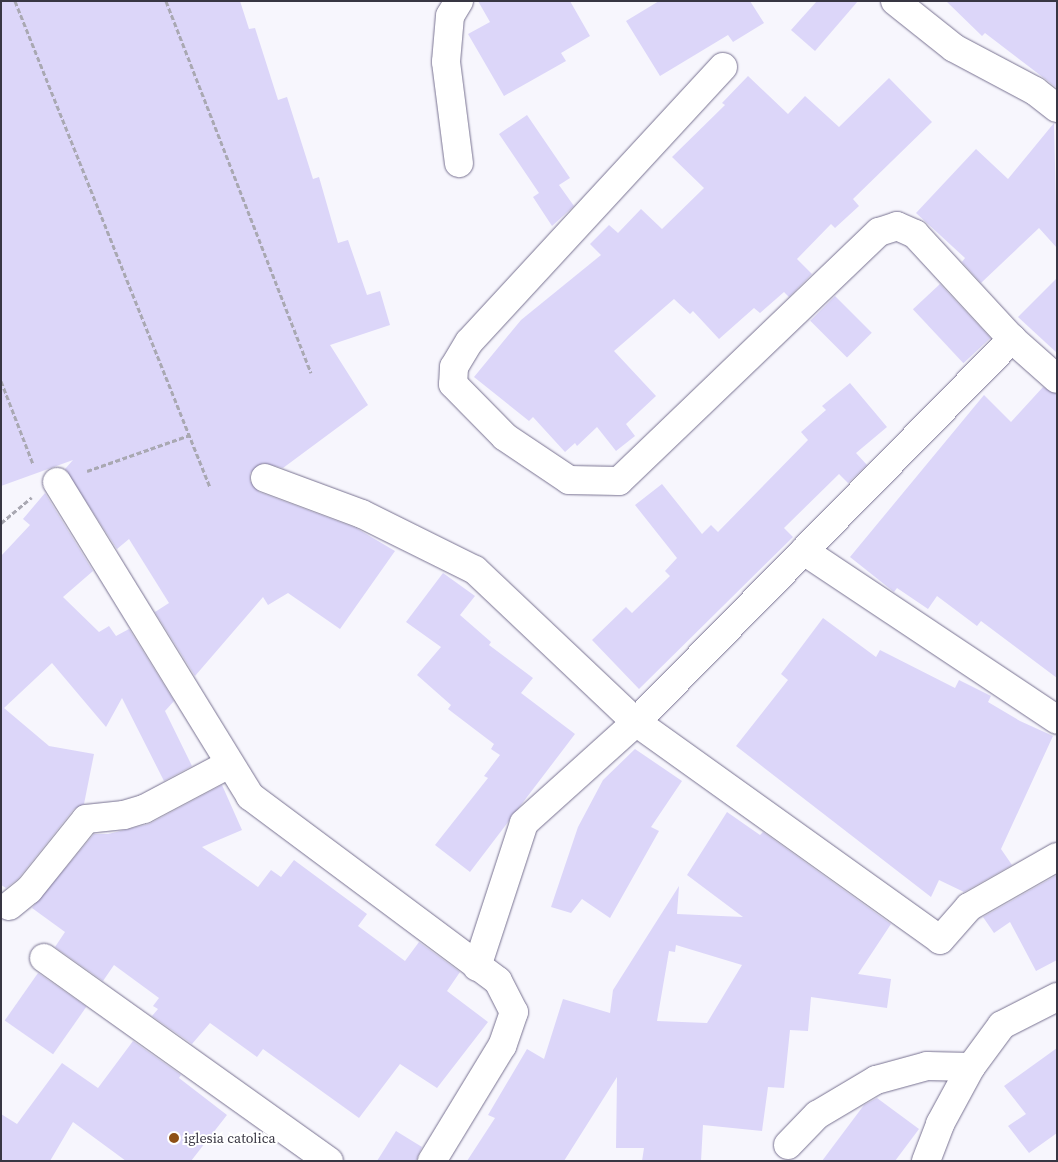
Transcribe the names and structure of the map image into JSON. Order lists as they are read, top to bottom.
{
  "places": ["iglesia catolica"]
}
